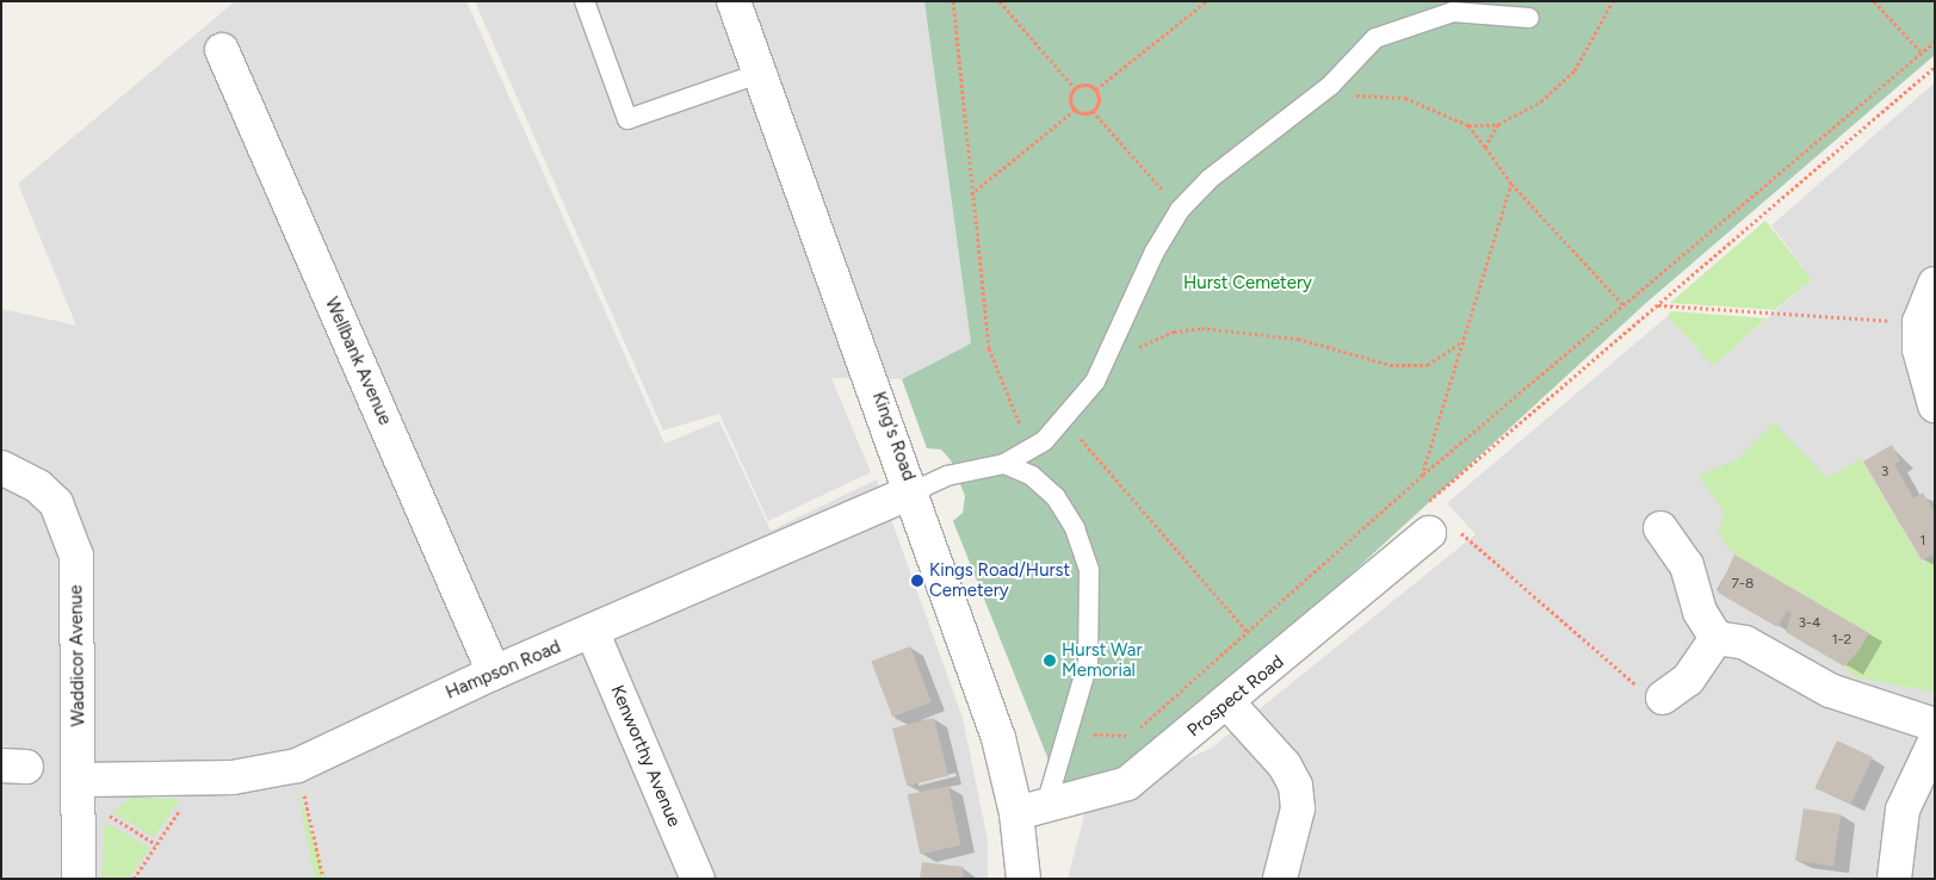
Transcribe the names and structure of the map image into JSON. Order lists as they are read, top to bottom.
{
  "streets": {
    "street": [
      "Wellbank Avenue",
      "King's Road",
      "Waddicor Avenue",
      "Hampson Road",
      "Prospect Road",
      "Kenworthy Avenue"
    ]
  },
  "crossings": [
    ["Wellbank Avenue", "Hampson Road"],
    ["King's Road", "Hampson Road"],
    ["King's Road", "Prospect Road"],
    ["Waddicor Avenue", "Hampson Road"],
    ["Hampson Road", "Kenworthy Avenue"]
  ],
  "parks": ["Hurst Cemetery"],
  "places": ["Kings Road/Hurst Cemetery", "Hurst War Memorial"],
  "house_numbers": [
    "3",
    "1",
    "7-8",
    "3-4",
    "1-2"
  ]
}
